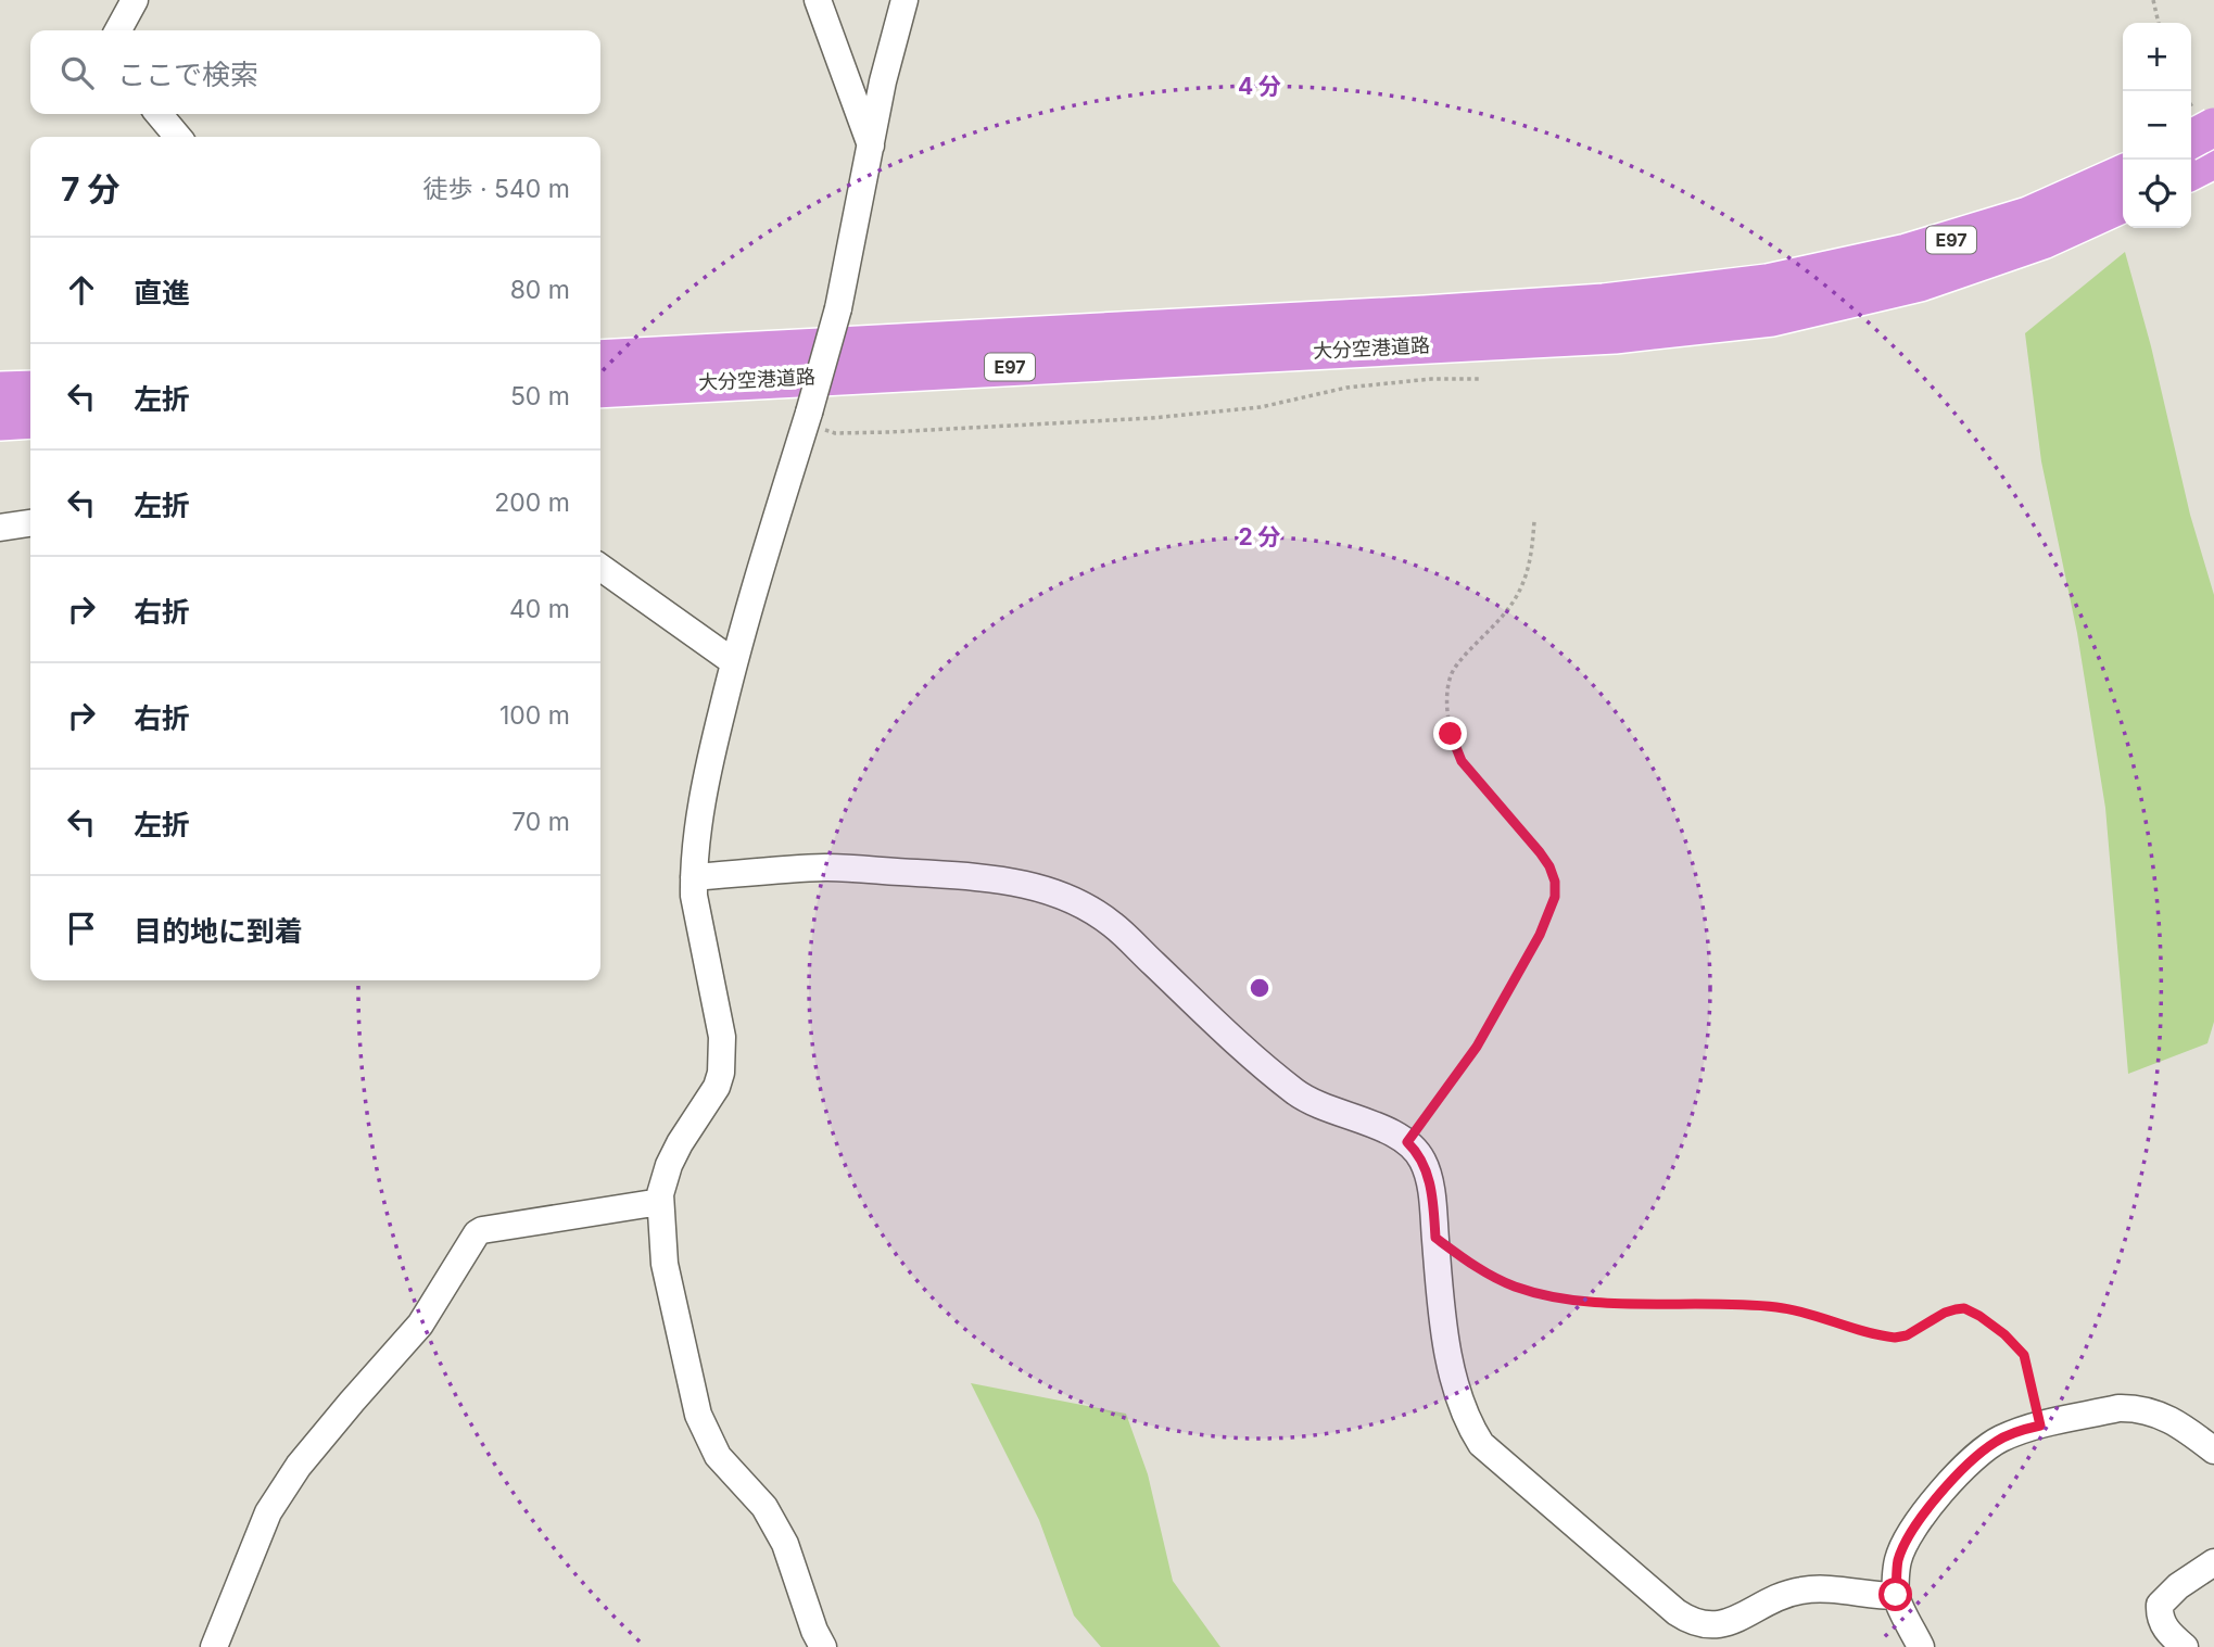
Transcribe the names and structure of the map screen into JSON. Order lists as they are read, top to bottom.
{
  "streets": {
    "highway": ["E97", "大分空港道路"]
  },
  "page": {
    "map_buttons": ["+", "−"],
    "search": "ここで検索",
    "heading": ["7 分", "徒歩 · 540 m"],
    "list": [
      ["直進", "80 m"],
      ["左折", "50 m"],
      ["左折", "200 m"],
      ["右折", "40 m"],
      ["右折", "100 m"],
      ["左折", "70 m"],
      "目的地に到着"
    ]
  },
  "rings": ["4 分", "2 分"]
}
